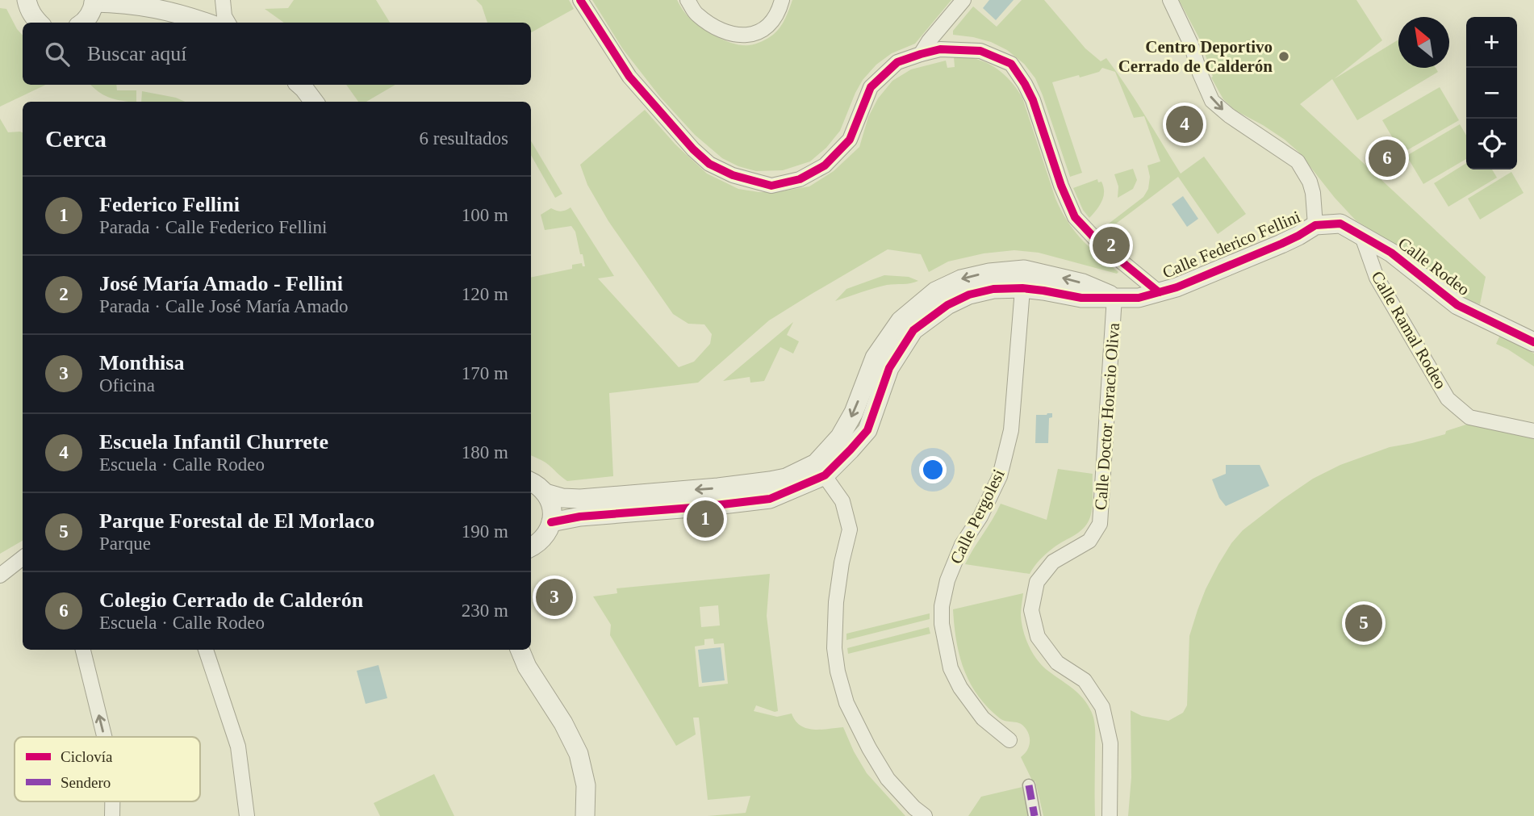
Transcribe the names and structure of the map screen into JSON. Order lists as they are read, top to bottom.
{
  "streets": {
    "street": [
      "Calle Federico Fellini",
      "Calle Rodeo",
      "Calle Ramal Rodeo",
      "Calle Doctor Horacio Oliva",
      "Calle Pergolesi"
    ]
  },
  "crossings": [
    ["Calle Federico Fellini", "Calle Rodeo"],
    ["Calle Federico Fellini", "Calle Doctor Horacio Oliva"],
    ["Calle Federico Fellini", "Calle Pergolesi"],
    ["Calle Rodeo", "Calle Ramal Rodeo"]
  ],
  "places": ["Centro Deportivo Cerrado de Calderón"],
  "legend": ["Ciclovía", "Sendero"],
  "north": "top left",
  "page": {
    "map_buttons": ["+", "−"],
    "search": "Buscar aquí",
    "heading": ["Cerca", "6 resultados"],
    "pins": [
      "4",
      "6",
      "2",
      "1",
      "3",
      "5"
    ],
    "list": [
      {
        "mark": "1",
        "name": "Federico Fellini",
        "note": "Parada · Calle Federico Fellini",
        "value": "100 m"
      },
      {
        "mark": "2",
        "name": "José María Amado - Fellini",
        "note": "Parada · Calle José María Amado",
        "value": "120 m"
      },
      {
        "mark": "3",
        "name": "Monthisa",
        "note": "Oficina",
        "value": "170 m"
      },
      {
        "mark": "4",
        "name": "Escuela Infantil Churrete",
        "note": "Escuela · Calle Rodeo",
        "value": "180 m"
      },
      {
        "mark": "5",
        "name": "Parque Forestal de El Morlaco",
        "note": "Parque",
        "value": "190 m"
      },
      {
        "mark": "6",
        "name": "Colegio Cerrado de Calderón",
        "note": "Escuela · Calle Rodeo",
        "value": "230 m"
      }
    ]
  }
}
